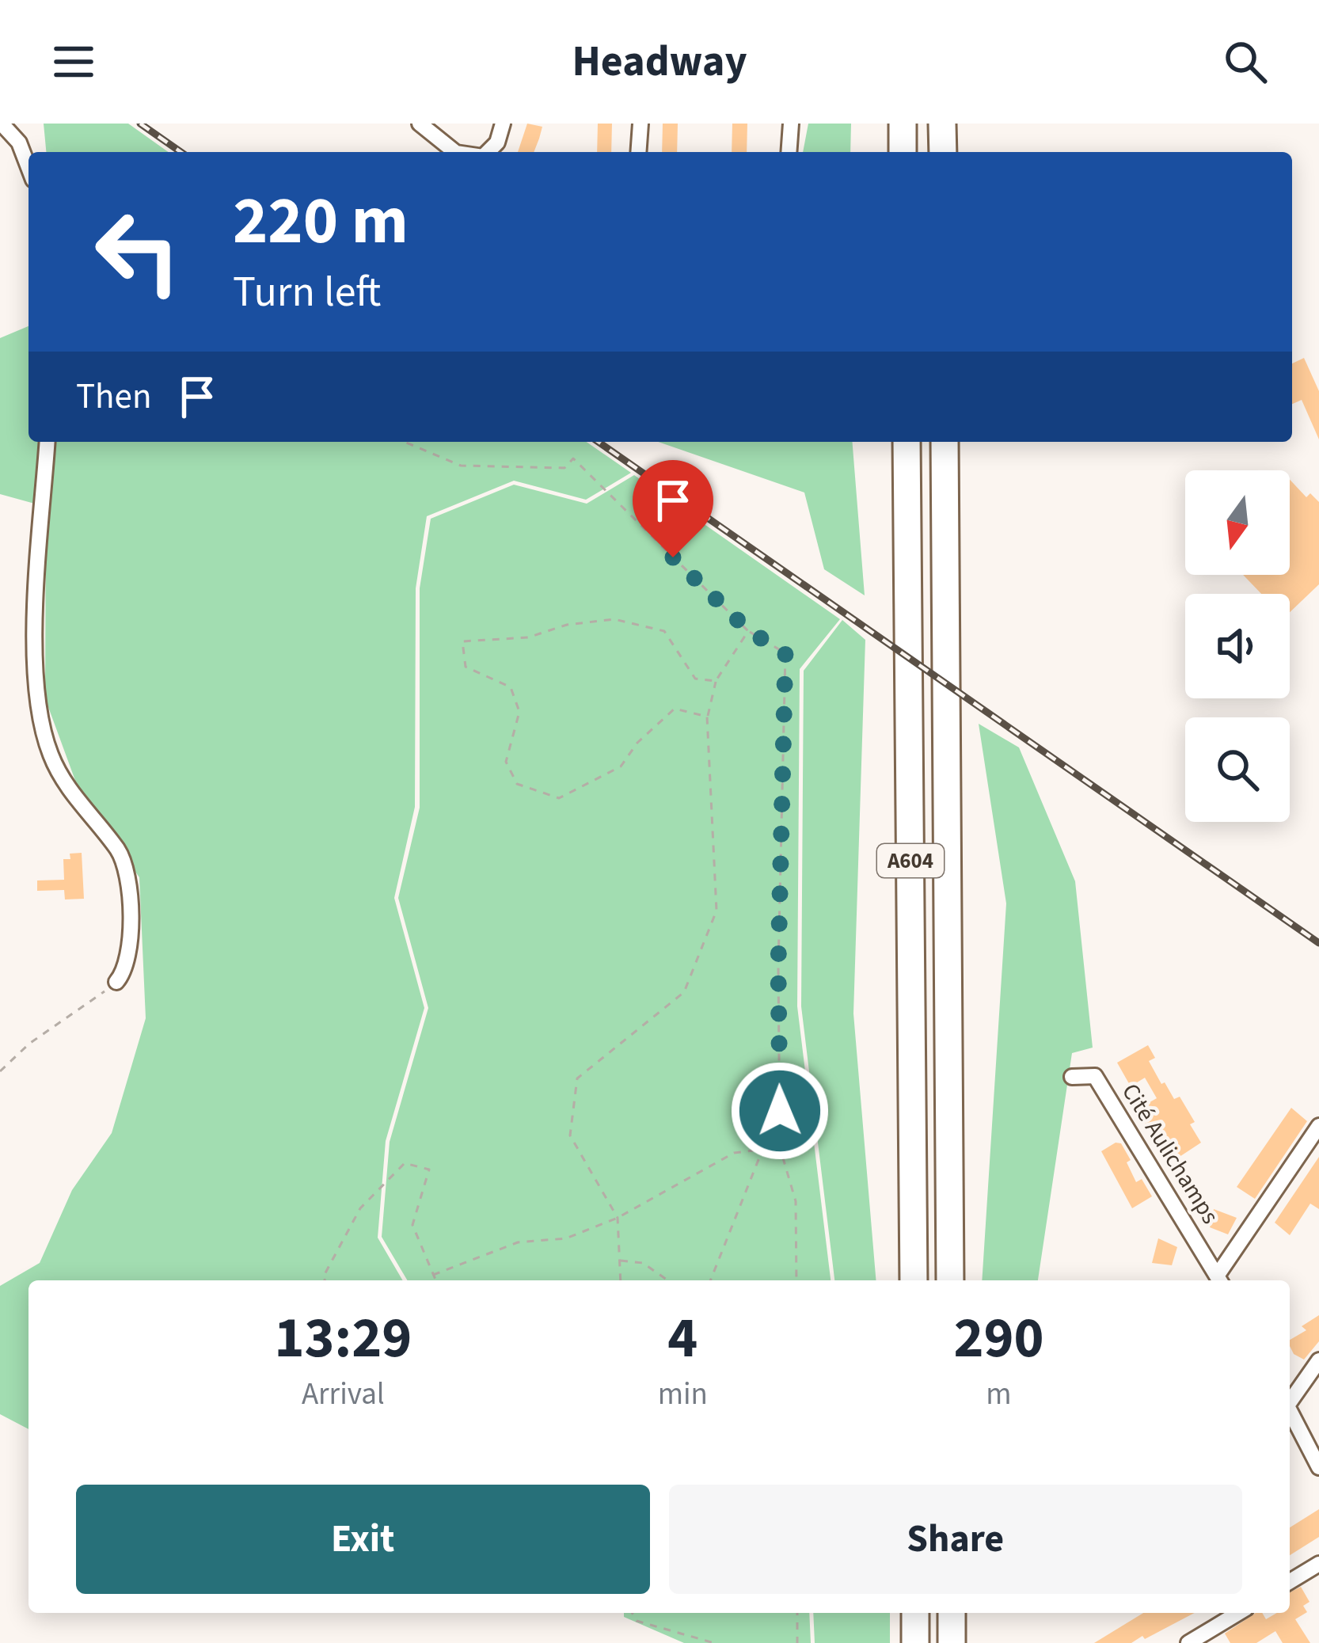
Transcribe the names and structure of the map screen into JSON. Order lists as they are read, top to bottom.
{
  "streets": {
    "highway": ["A604"],
    "street": ["Cité Aulichamps"]
  },
  "north": "bottom",
  "page": {
    "header": "Headway",
    "turn": ["220 m", "Turn left"],
    "then": "Then",
    "eta": [
      "13:29",
      "Arrival",
      "4",
      "min",
      "290",
      "m"
    ],
    "buttons": ["Exit", "Share"]
  }
}
